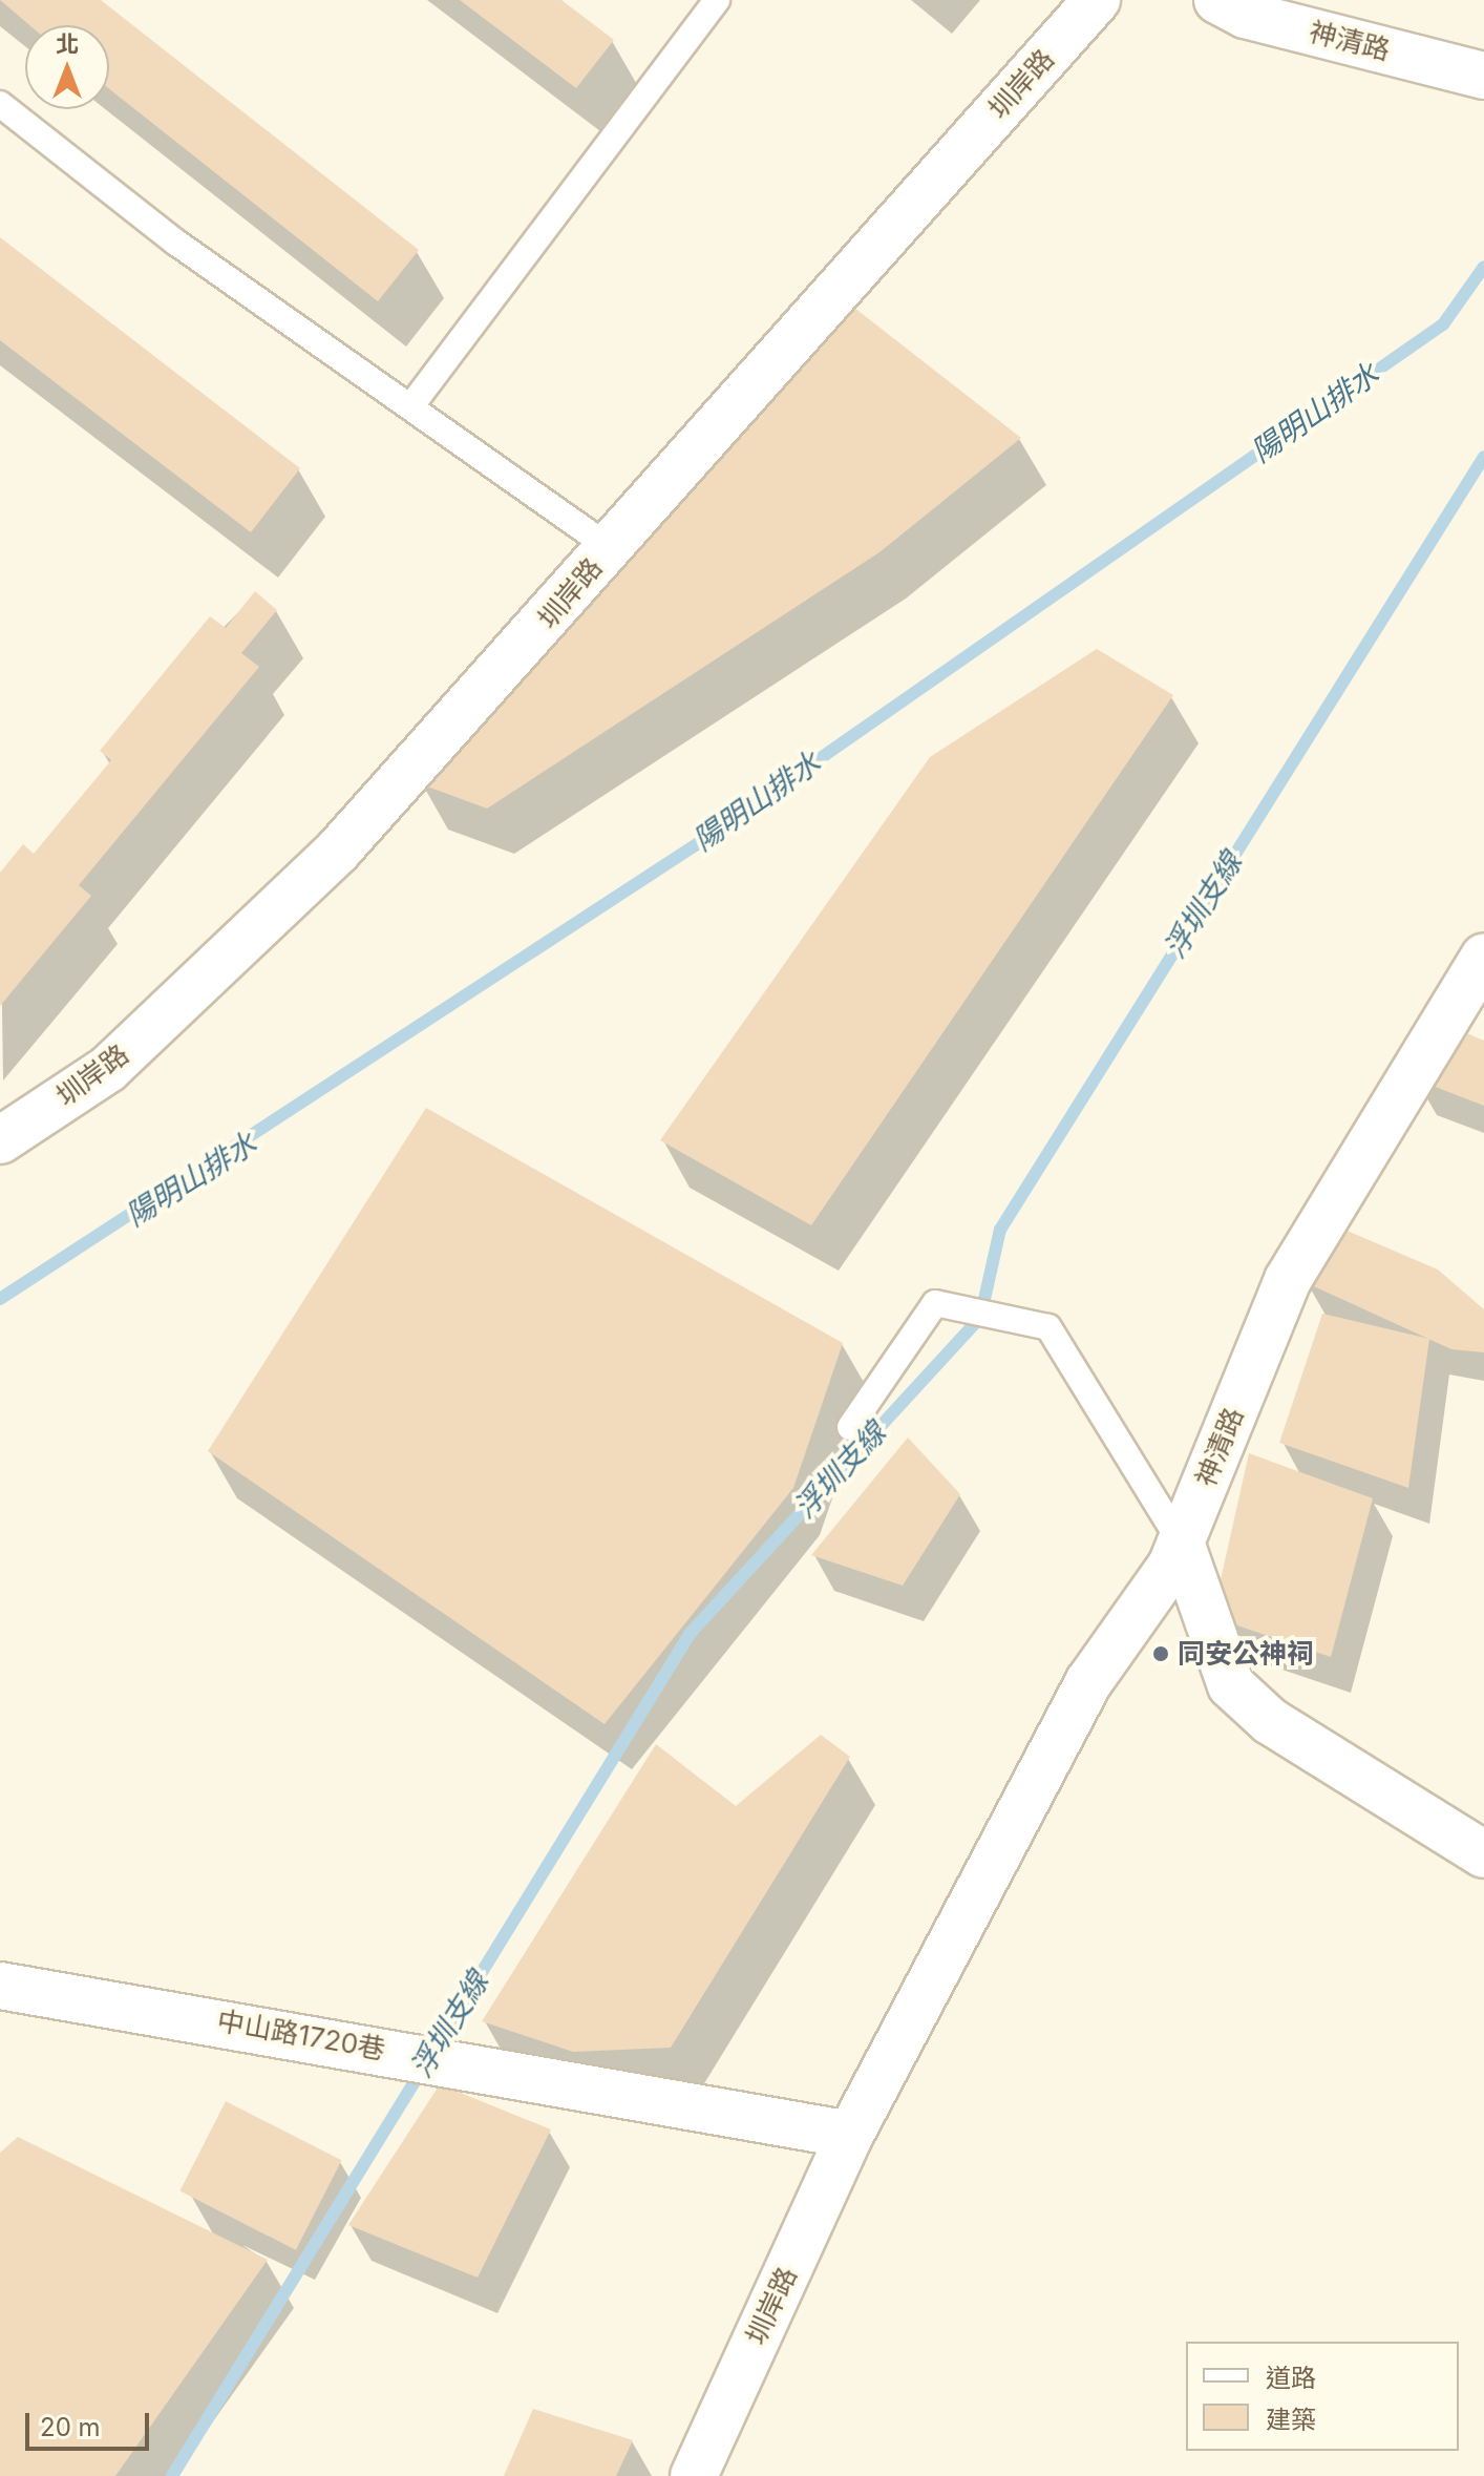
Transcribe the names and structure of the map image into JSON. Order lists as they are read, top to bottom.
{
  "streets": {
    "street": ["神清路", "圳岸路", "中山路1720巷"]
  },
  "crossings": [
    ["神清路", "圳岸路"],
    ["神清路", "中山路1720巷"],
    ["圳岸路", "中山路1720巷"]
  ],
  "water": ["陽明山排水", "浮圳支線"],
  "places": ["同安公神祠"],
  "legend": ["道路", "建築"],
  "scale_bar": "20 m",
  "north": "top"
}
